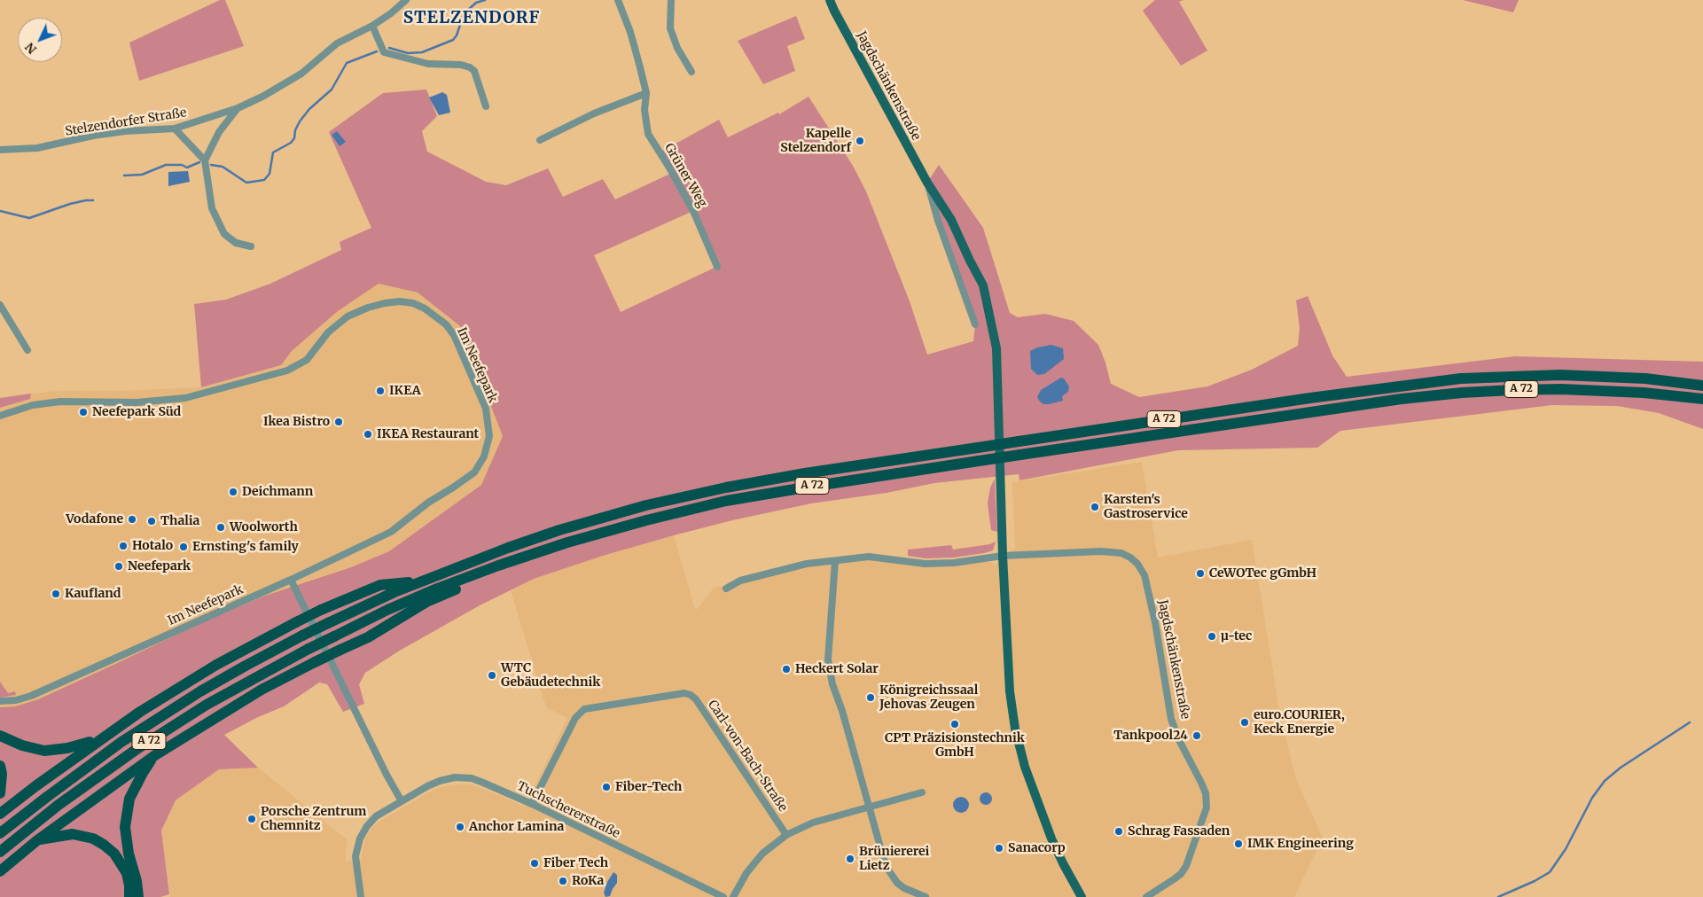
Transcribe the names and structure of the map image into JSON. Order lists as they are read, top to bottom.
{
  "streets": {
    "highway": ["A 72"],
    "main road": ["Jagdschänkenstraße"],
    "street": [
      "Stelzendorfer Straße",
      "Grüner Weg",
      "Im Neefepark",
      "Carl-von-Bach-Straße",
      "Tuchschererstraße"
    ]
  },
  "crossings": [
    ["Carl-von-Bach-Straße", "Tuchschererstraße"]
  ],
  "districts": ["STELZENDORF"],
  "places": [
    "Kapelle Stelzendorf",
    "IKEA",
    "Neefepark Süd",
    "Ikea Bistro",
    "IKEA Restaurant",
    "Deichmann",
    "Karsten's Gastroservice",
    "Vodafone",
    "Thalia",
    "Woolworth",
    "Hotalo",
    "Ernsting's family",
    "Neefepark",
    "CeWOTec gGmbH",
    "Kaufland",
    "µ-tec",
    "Heckert Solar",
    "WTC Gebäudetechnik",
    "Königreichssaal Jehovas Zeugen",
    "euro.COURIER, Keck Energie",
    "CPT Präzisionstechnik GmbH",
    "Tankpool24",
    "Fiber-Tech",
    "Porsche Zentrum Chemnitz",
    "Anchor Lamina",
    "Schrag Fassaden",
    "IMK Engineering",
    "Sanacorp",
    "Brüniererei Lietz",
    "Fiber Tech",
    "RoKa"
  ],
  "north": "bottom left"
}
